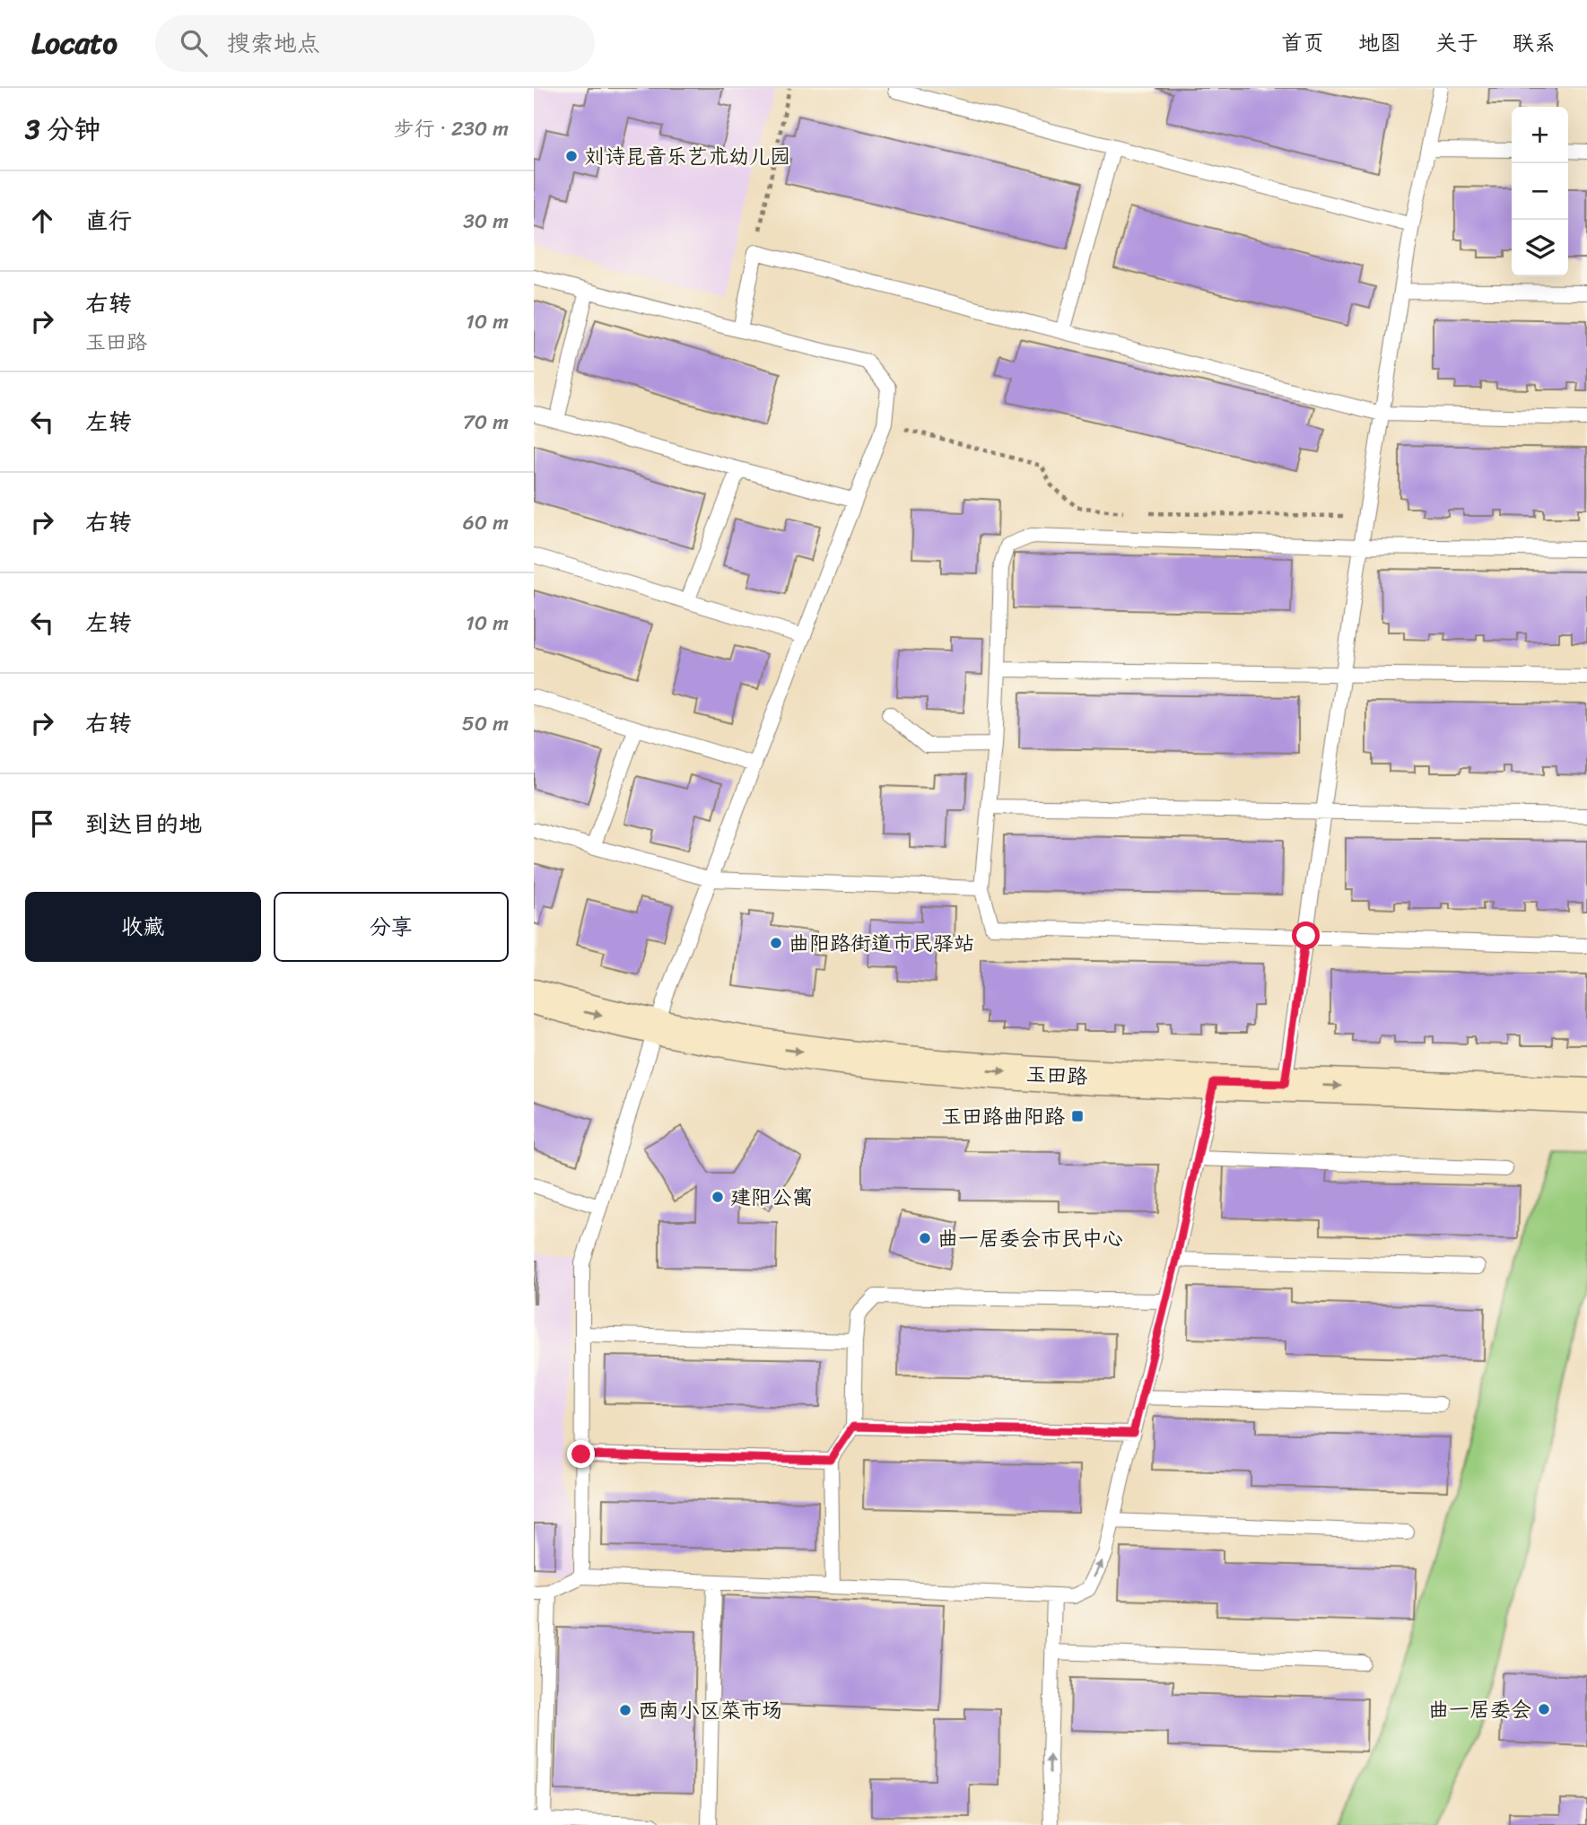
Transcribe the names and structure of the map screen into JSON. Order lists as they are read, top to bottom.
{
  "streets": {
    "street": ["玉田路"]
  },
  "one_way": ["玉田路"],
  "places": {
    "other": [
      "刘诗昆音乐艺术幼儿园",
      "曲阳路街道市民驿站",
      "建阳公寓",
      "曲一居委会市民中心",
      "曲一居委会",
      "西南小区菜市场"
    ],
    "transit": ["玉田路曲阳路"]
  },
  "page": {
    "header": "Locato",
    "search": "搜索地点",
    "nav": [
      "首页",
      "地图",
      "关于",
      "联系"
    ],
    "heading": ["3 分钟", "步行 · 230 m"],
    "map_buttons": ["+", "−"],
    "list": [
      ["直行", "30 m"],
      ["右转", "玉田路", "10 m"],
      ["左转", "70 m"],
      ["右转", "60 m"],
      ["左转", "10 m"],
      ["右转", "50 m"],
      "到达目的地"
    ],
    "buttons": ["收藏", "分享"]
  }
}
